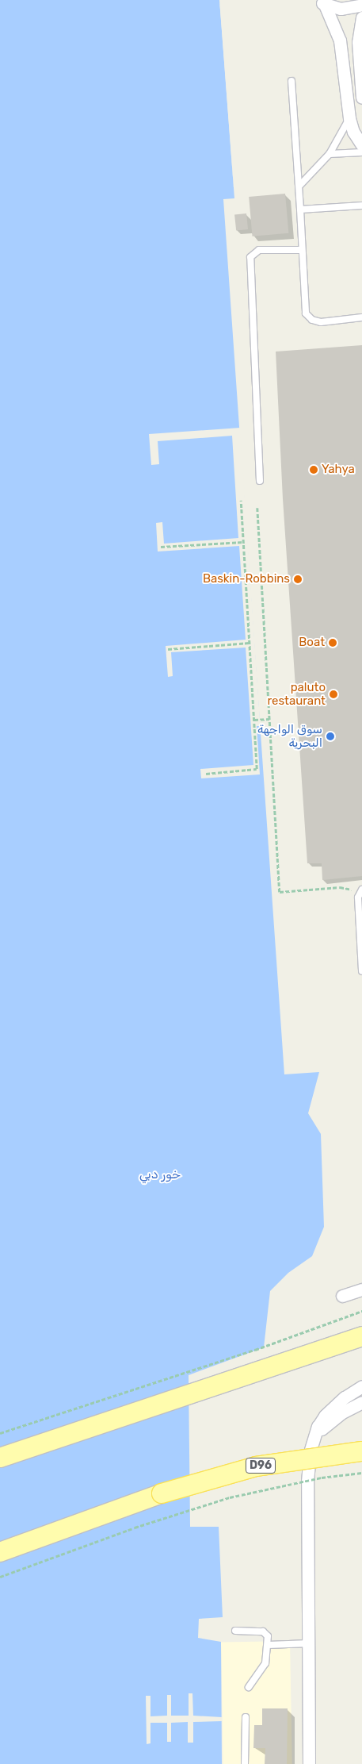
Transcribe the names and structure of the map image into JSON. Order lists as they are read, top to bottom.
{
  "streets": {
    "main road": ["D96"]
  },
  "water": ["خور دبي"],
  "places": [
    "Yahya",
    "Baskin-Robbins",
    "Boat",
    "paluto restaurant",
    "سوق الواجهة البحرية"
  ]
}
